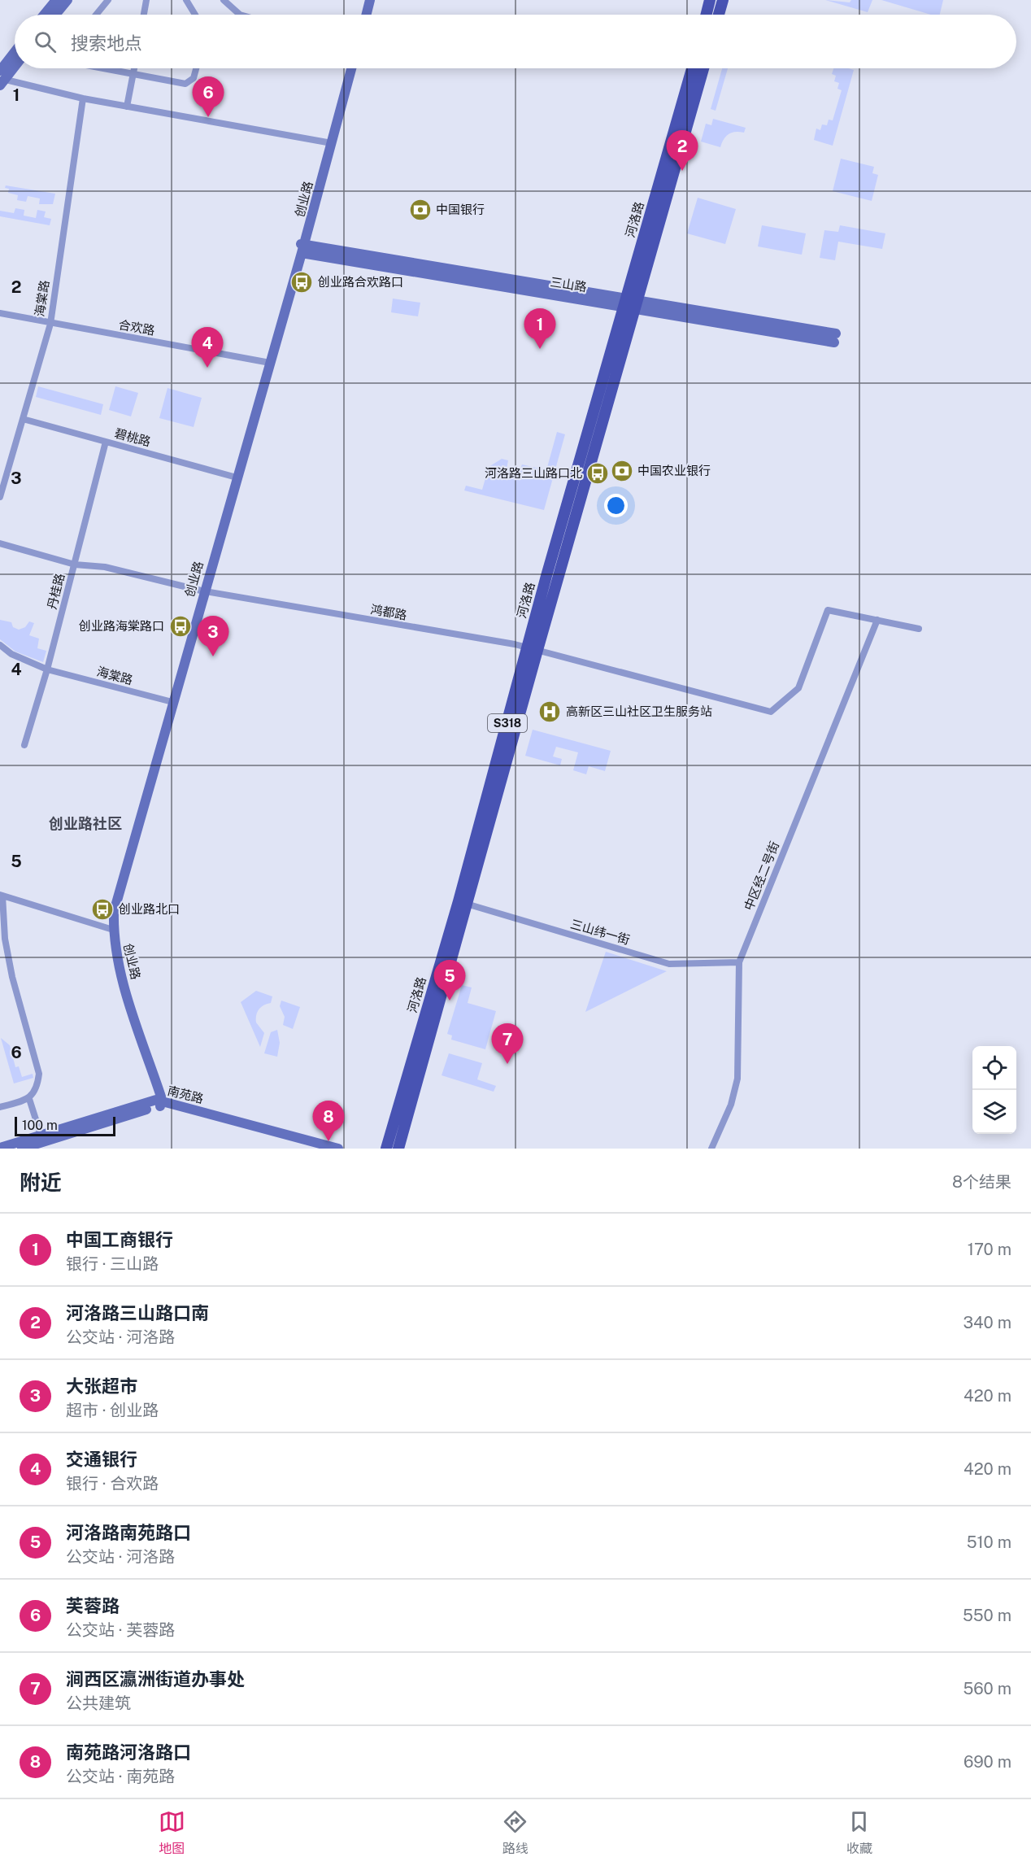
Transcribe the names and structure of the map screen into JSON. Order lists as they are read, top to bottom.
{
  "streets": {
    "main road": ["河洛路", "S318"],
    "street": [
      "创业路",
      "三山路",
      "海棠路",
      "合欢路",
      "碧桃路",
      "丹桂路",
      "鸿都路",
      "中区经二号街",
      "三山纬一街",
      "南苑路"
    ]
  },
  "crossings": [
    ["创业路", "三山路"],
    ["创业路", "海棠路"],
    ["创业路", "合欢路"],
    ["创业路", "碧桃路"],
    ["创业路", "鸿都路"],
    ["创业路", "南苑路"],
    ["河洛路", "三山路"],
    ["河洛路", "鸿都路"],
    ["河洛路", "三山纬一街"],
    ["海棠路", "合欢路"],
    ["海棠路", "碧桃路"],
    ["海棠路", "丹桂路"],
    ["碧桃路", "丹桂路"],
    ["丹桂路", "鸿都路"],
    ["鸿都路", "中区经二号街"],
    ["中区经二号街", "三山纬一街"]
  ],
  "districts": ["创业路社区"],
  "places": {
    "bank": ["中国银行", "中国农业银行"],
    "bus stop": [
      "创业路合欢路口",
      "河洛路三山路口北",
      "创业路海棠路口",
      "创业路北口"
    ],
    "hospital": ["高新区三山社区卫生服务站"]
  },
  "scale_bar": "100 m",
  "page": {
    "search": "搜索地点",
    "pins": [
      "6",
      "2",
      "1",
      "4",
      "3",
      "5",
      "7",
      "8"
    ],
    "scale": "100 m",
    "heading": ["附近", "8个结果"],
    "list": [
      {
        "mark": "1",
        "name": "中国工商银行",
        "note": "银行 · 三山路",
        "value": "170 m"
      },
      {
        "mark": "2",
        "name": "河洛路三山路口南",
        "note": "公交站 · 河洛路",
        "value": "340 m"
      },
      {
        "mark": "3",
        "name": "大张超市",
        "note": "超市 · 创业路",
        "value": "420 m"
      },
      {
        "mark": "4",
        "name": "交通银行",
        "note": "银行 · 合欢路",
        "value": "420 m"
      },
      {
        "mark": "5",
        "name": "河洛路南苑路口",
        "note": "公交站 · 河洛路",
        "value": "510 m"
      },
      {
        "mark": "6",
        "name": "芙蓉路",
        "note": "公交站 · 芙蓉路",
        "value": "550 m"
      },
      {
        "mark": "7",
        "name": "涧西区瀛洲街道办事处",
        "note": "公共建筑",
        "value": "560 m"
      },
      {
        "mark": "8",
        "name": "南苑路河洛路口",
        "note": "公交站 · 南苑路",
        "value": "690 m"
      }
    ],
    "nav": ["地图", "路线", "收藏"]
  },
  "grid": {
    "rows": [
      "1",
      "2",
      "3",
      "4",
      "5",
      "6"
    ]
  }
}
